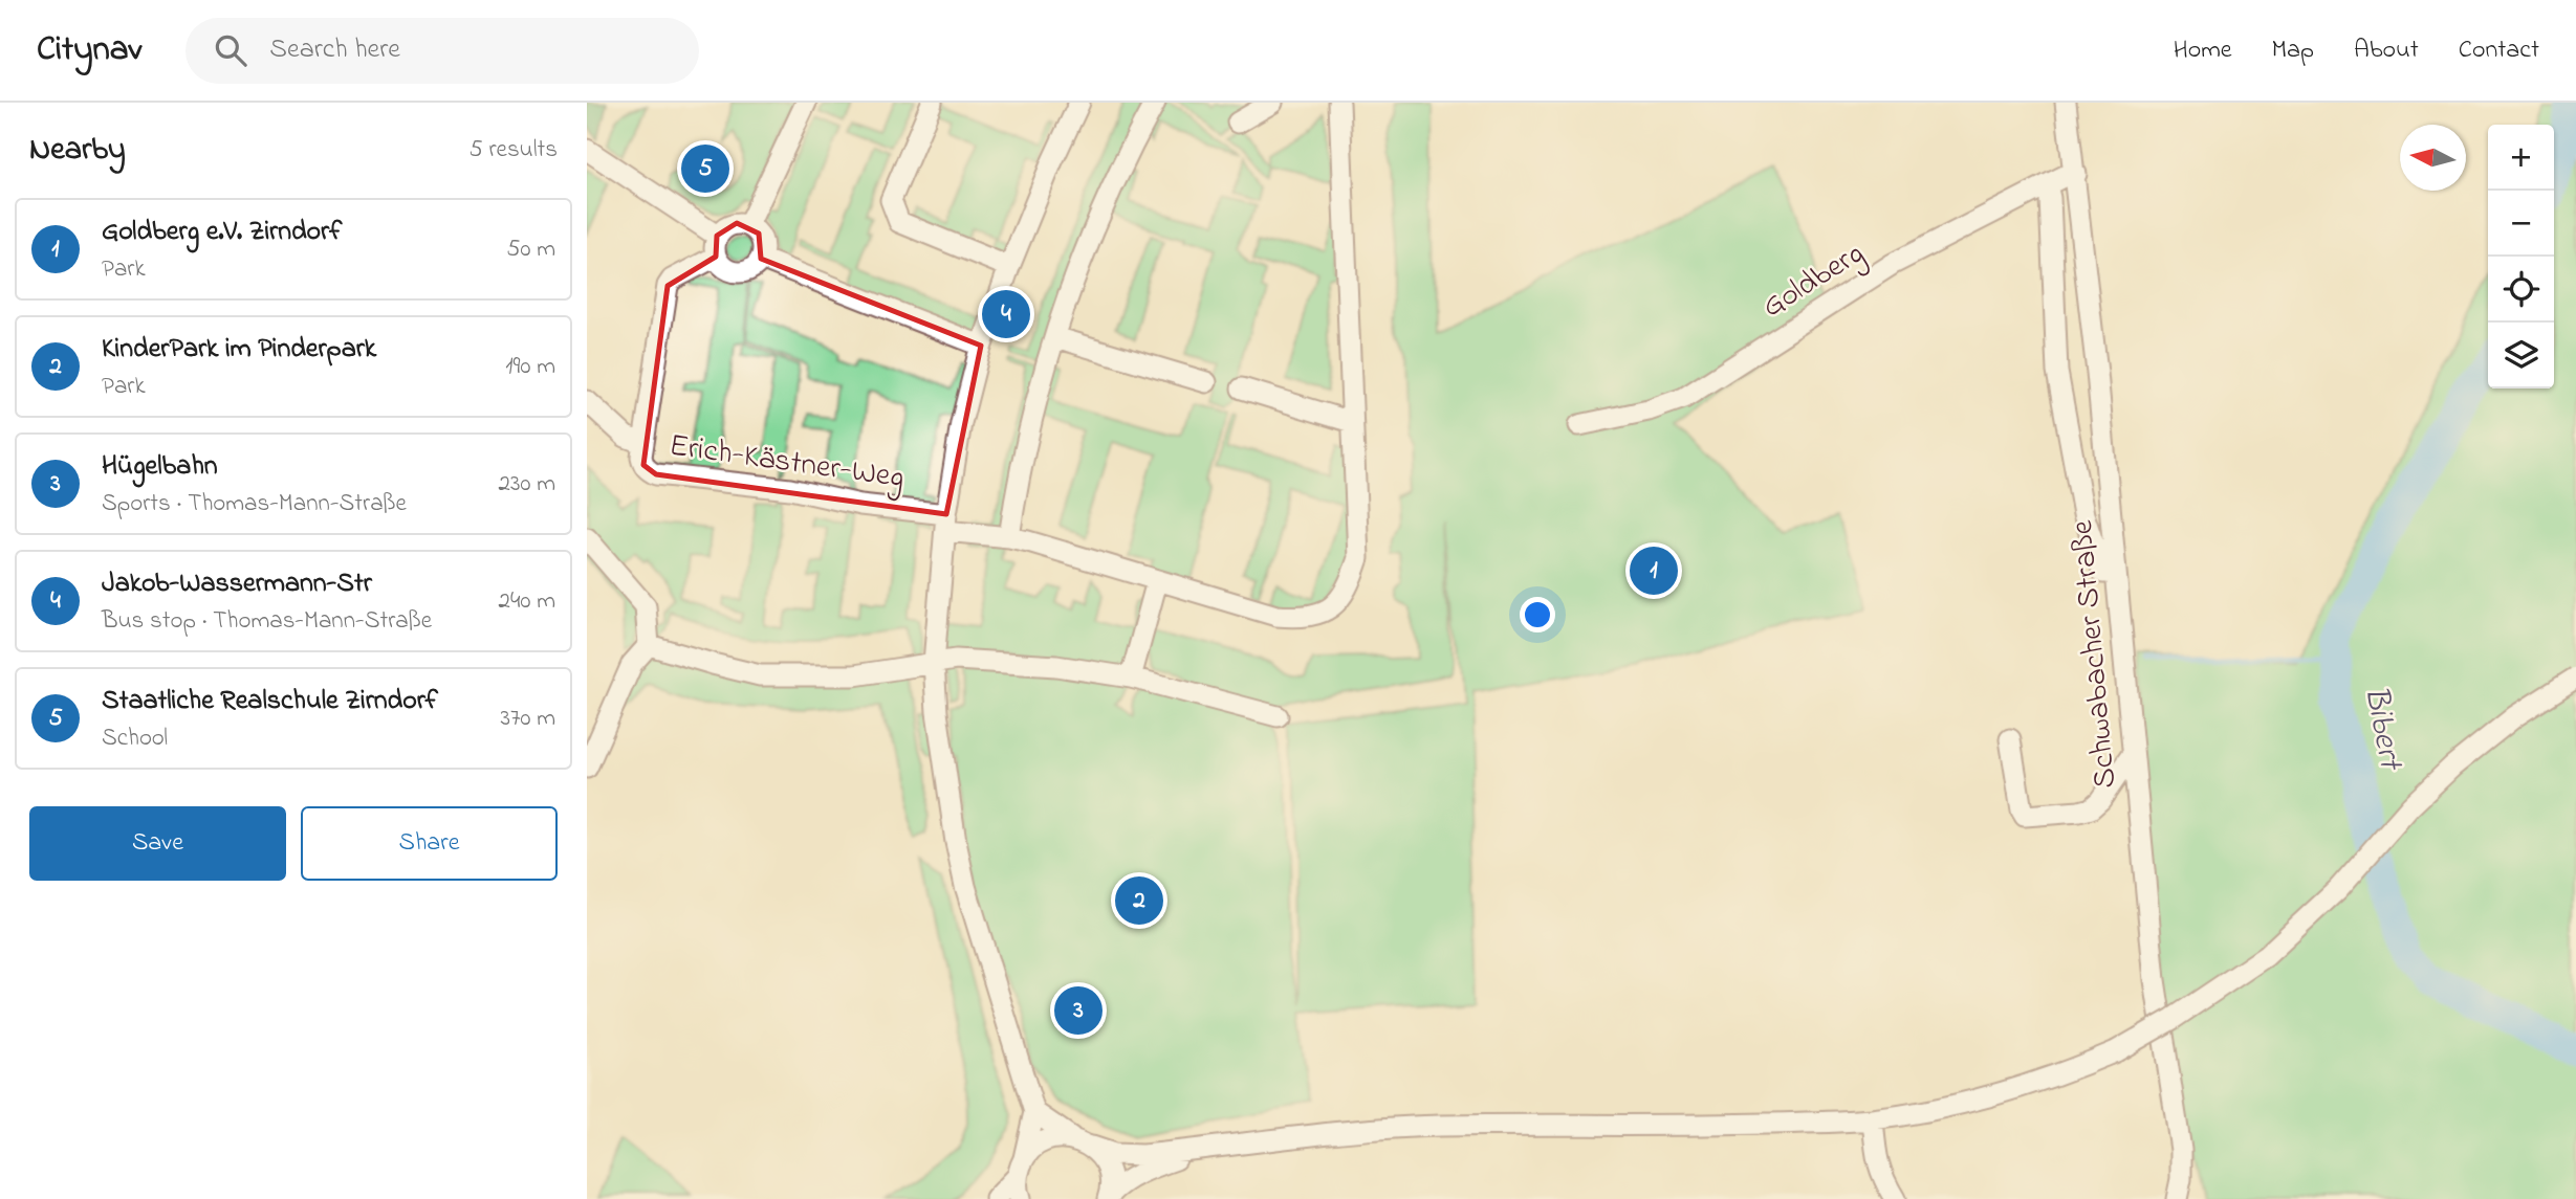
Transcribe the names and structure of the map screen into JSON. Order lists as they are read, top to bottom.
{
  "streets": {
    "street": ["Goldberg", "Erich-Kästner-Weg", "Schwabacher Straße"]
  },
  "crossings": [
    ["Goldberg", "Schwabacher Straße"]
  ],
  "water": ["Bibert"],
  "north": "left",
  "page": {
    "header": "Citynav",
    "search": "Search here",
    "nav": [
      "Home",
      "Map",
      "About",
      "Contact"
    ],
    "heading": ["Nearby", "5 results"],
    "map_buttons": ["+", "−"],
    "pins": [
      "5",
      "4",
      "1",
      "2",
      "3"
    ],
    "list": [
      {
        "mark": "1",
        "name": "Goldberg e.V. Zirndorf",
        "note": "Park",
        "value": "50 m"
      },
      {
        "mark": "2",
        "name": "KinderPark im Pinderpark",
        "note": "Park",
        "value": "190 m"
      },
      {
        "mark": "3",
        "name": "Hügelbahn",
        "note": "Sports · Thomas-Mann-Straße",
        "value": "230 m"
      },
      {
        "mark": "4",
        "name": "Jakob-Wassermann-Str",
        "note": "Bus stop · Thomas-Mann-Straße",
        "value": "240 m"
      },
      {
        "mark": "5",
        "name": "Staatliche Realschule Zirndorf",
        "note": "School",
        "value": "370 m"
      }
    ],
    "buttons": ["Save", "Share"]
  }
}
